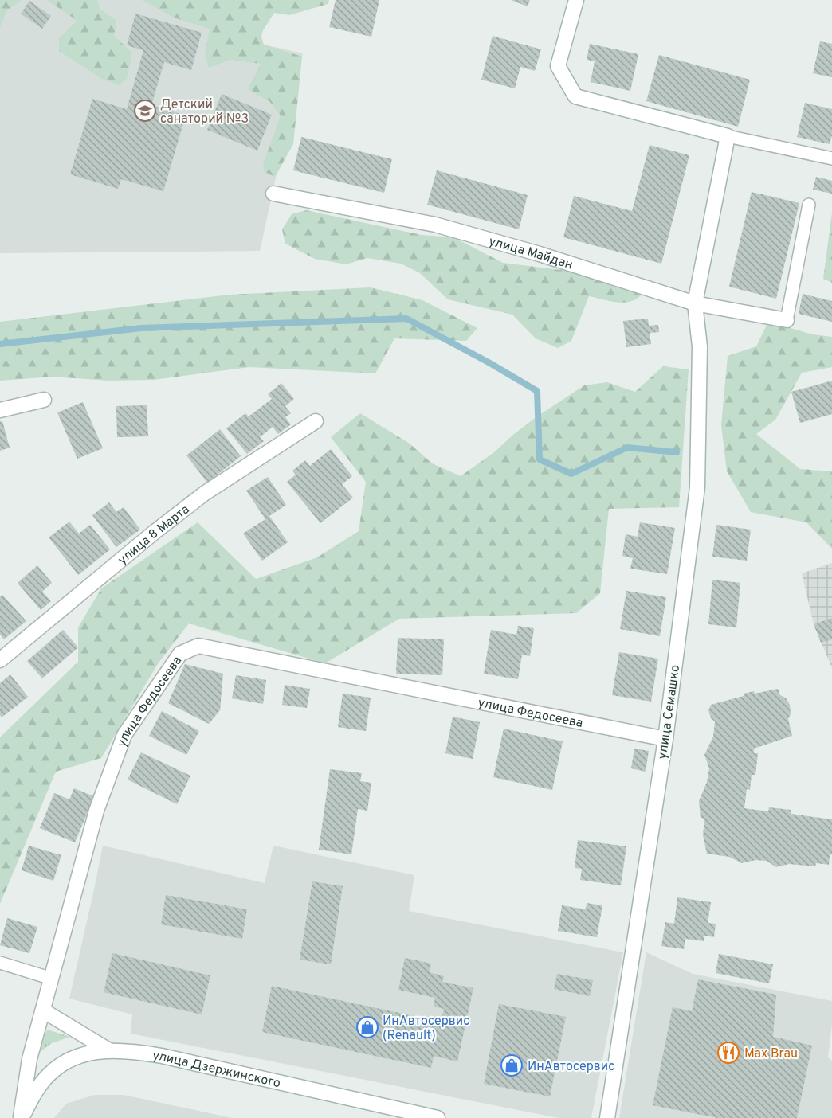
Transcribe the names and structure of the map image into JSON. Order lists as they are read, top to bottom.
{
  "streets": {
    "street": [
      "улица Майдан",
      "улица 8 Марта",
      "улица Федосеева",
      "улица Семашко",
      "улица Дзержинского"
    ]
  },
  "crossings": [
    ["улица Майдан", "улица Семашко"],
    ["улица Федосеева", "улица Семашко"],
    ["улица Федосеева", "улица Дзержинского"]
  ],
  "places": {
    "school or university": ["Детский санаторий №3"],
    "shop": ["ИнАвтосервис (Renault)", "ИнАвтосервис"],
    "restaurant": ["Max Brau"]
  }
}
